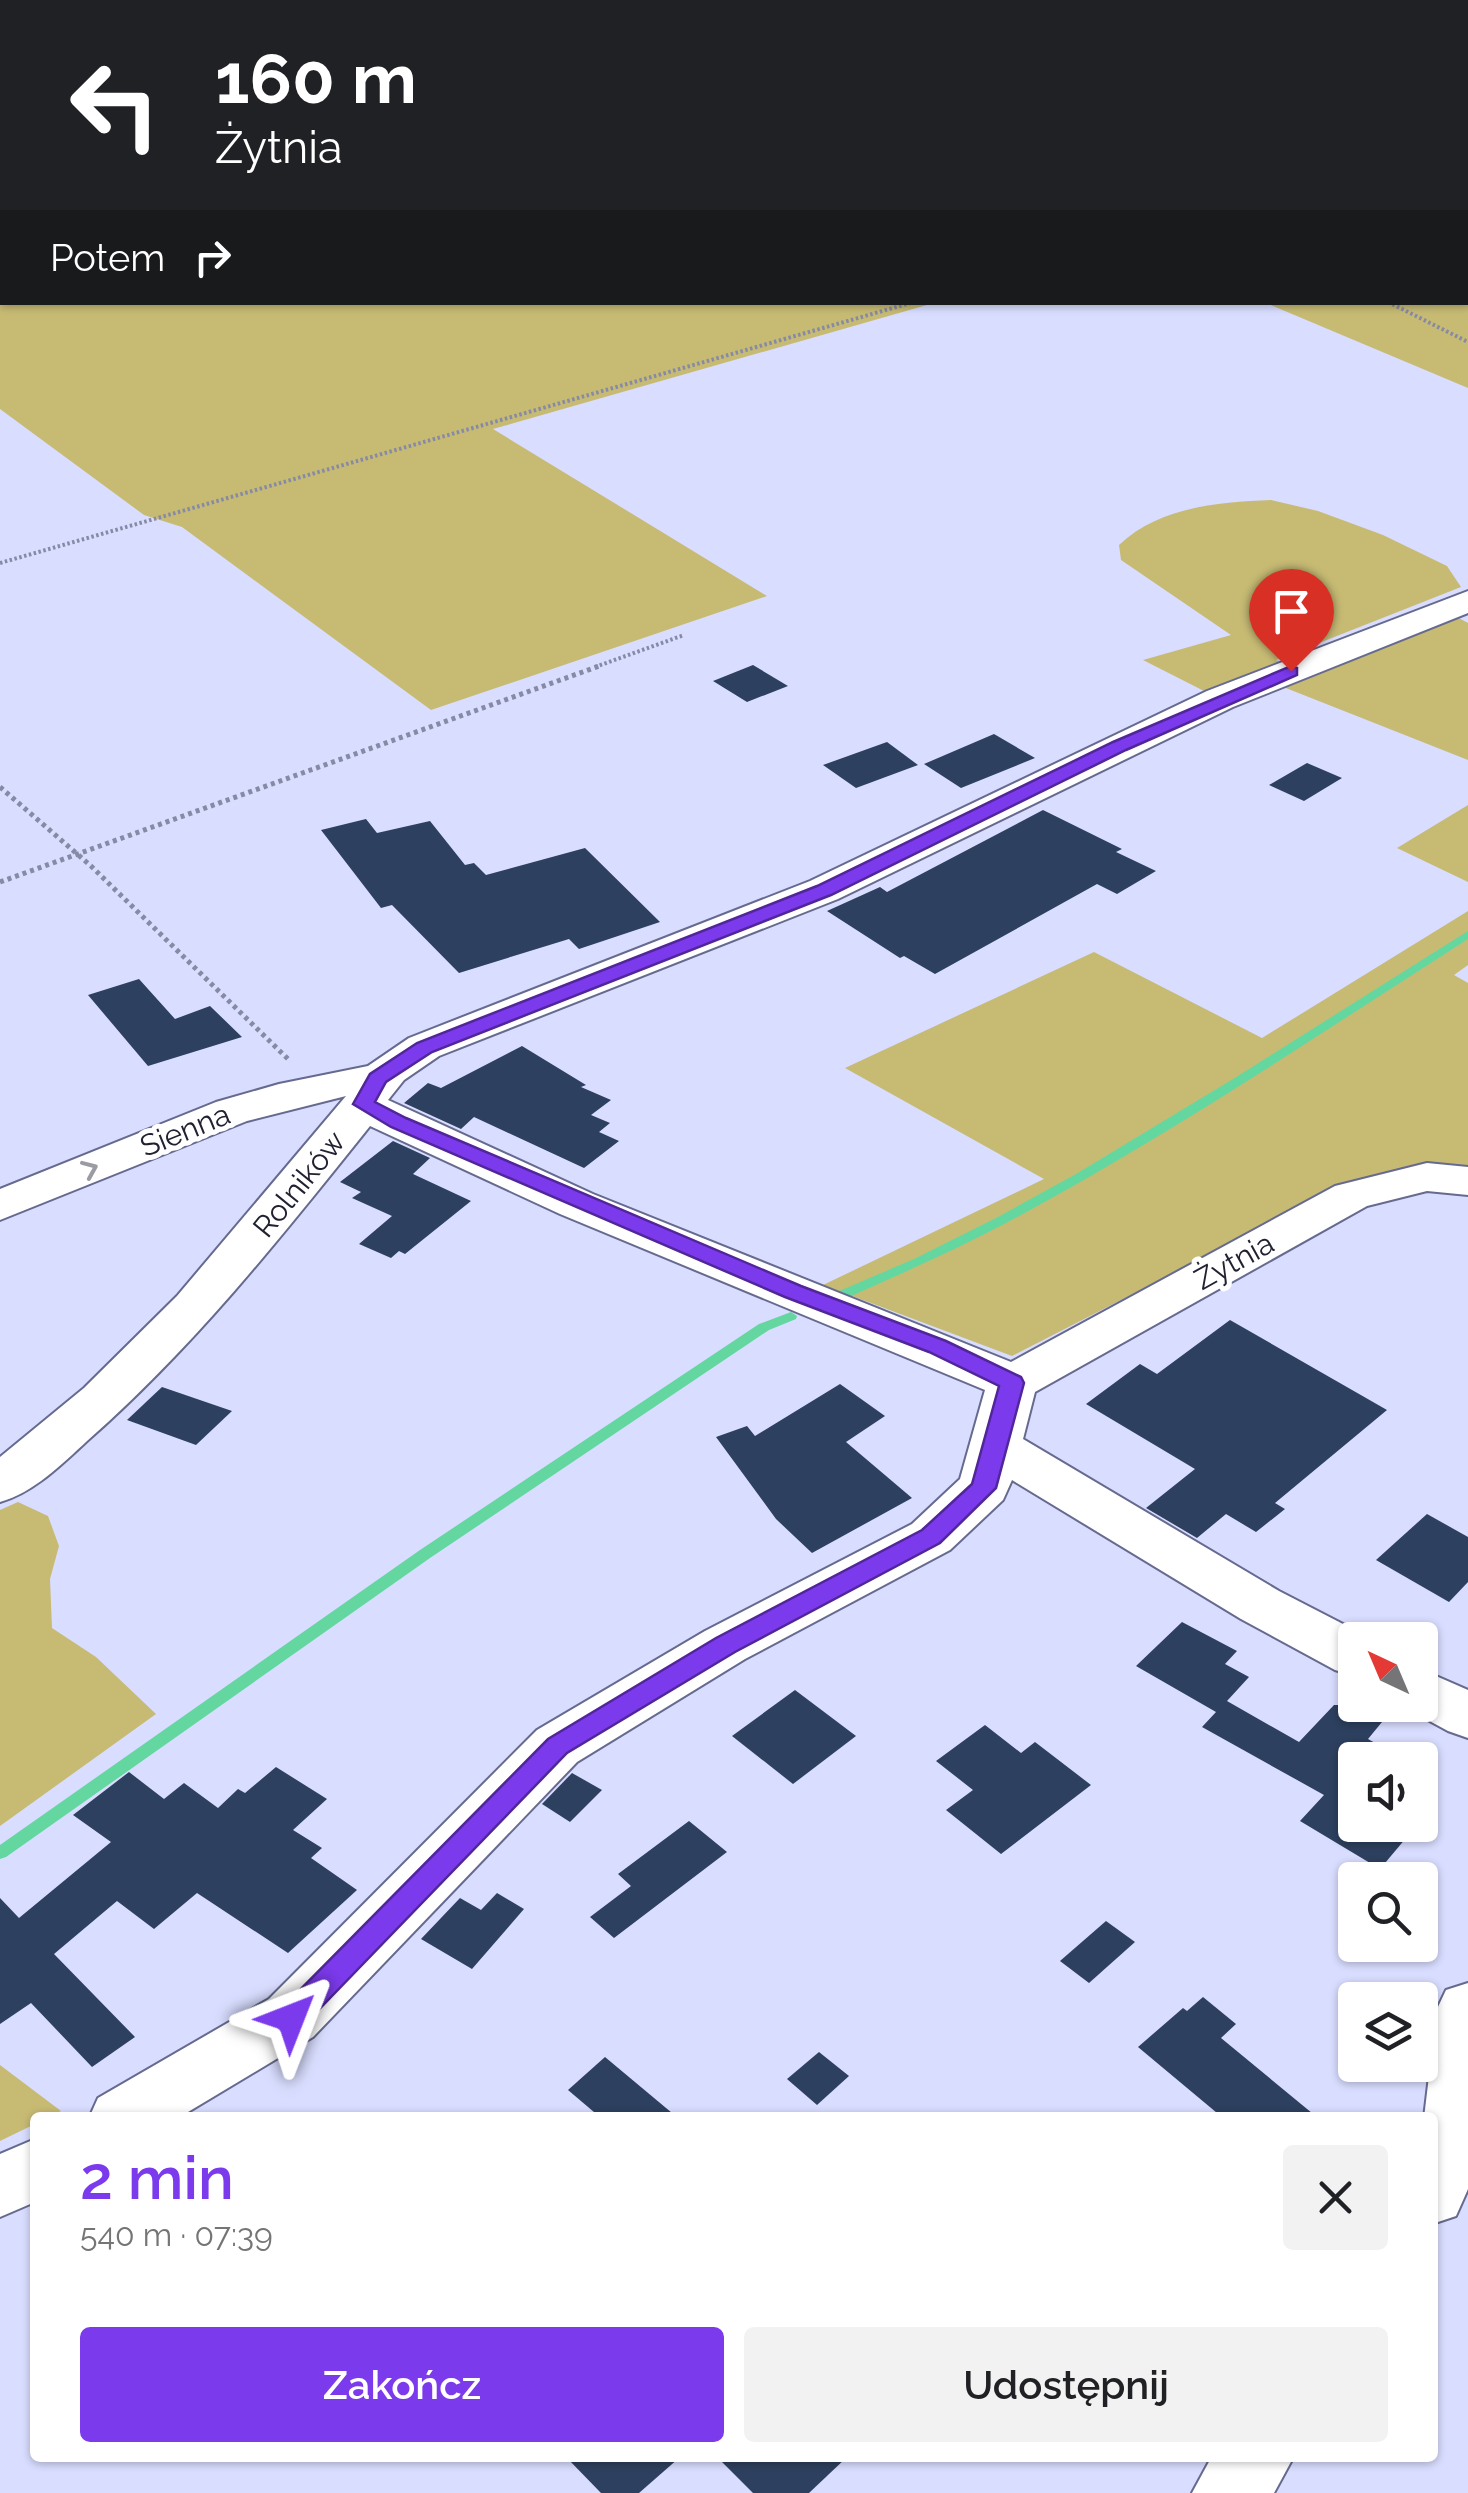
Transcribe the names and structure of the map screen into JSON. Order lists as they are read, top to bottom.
{
  "streets": {
    "street": ["Sienna", "Rolników", "Żytnia"]
  },
  "crossings": [
    ["Sienna", "Rolników"]
  ],
  "one_way": ["Sienna"],
  "north": "top left",
  "page": {
    "turn": ["160 m", "Żytnia"],
    "then": "Potem",
    "heading": ["2 min", "540 m · 07:39"],
    "buttons": ["Zakończ", "Udostępnij"]
  }
}
